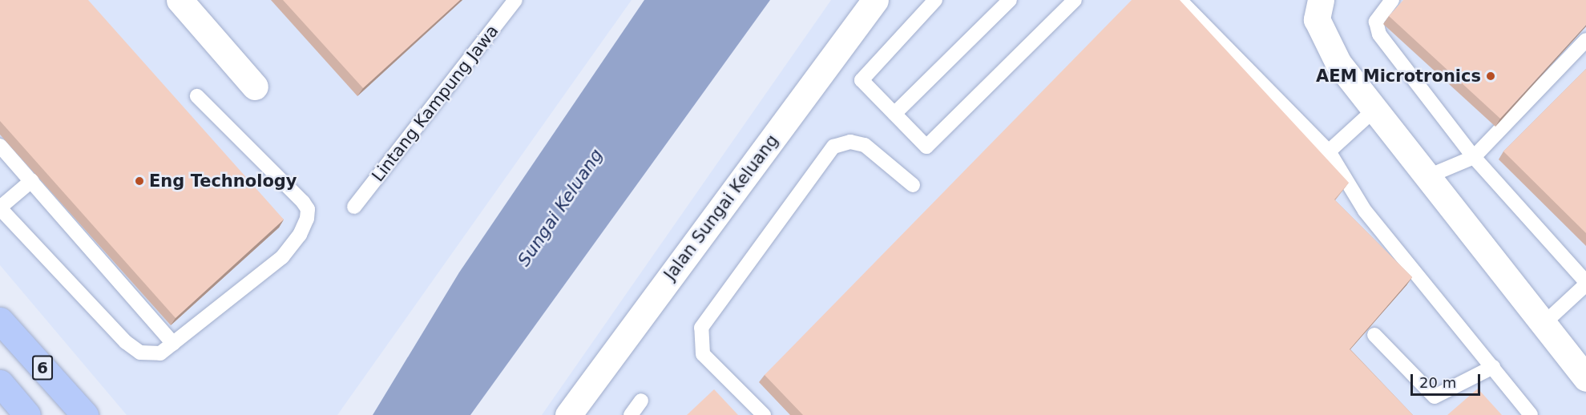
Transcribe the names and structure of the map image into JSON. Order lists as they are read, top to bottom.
{
  "streets": {
    "highway": ["6"],
    "street": ["Jalan Sungai Keluang"],
    "lane": ["Lintang Kampung Jawa"]
  },
  "water": ["Sungai Keluang"],
  "places": ["AEM Microtronics", "Eng Technology"],
  "scale_bar": "20 m"
}
